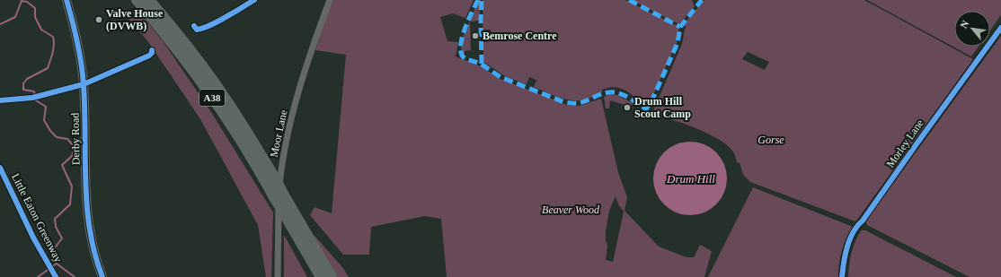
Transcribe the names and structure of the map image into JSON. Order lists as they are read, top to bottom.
{
  "streets": {
    "highway": ["A38"],
    "main road": ["Derby Road"],
    "street": ["Moor Lane", "Morley Lane"],
    "cycle path": ["Little Eaton Greenway"]
  },
  "water": ["Drum Hill"],
  "parks": ["Gorse", "Beaver Wood"],
  "places": ["Valve House (DVWB)", "Bemrose Centre", "Drum Hill Scout Camp"],
  "north": "top left"
}
